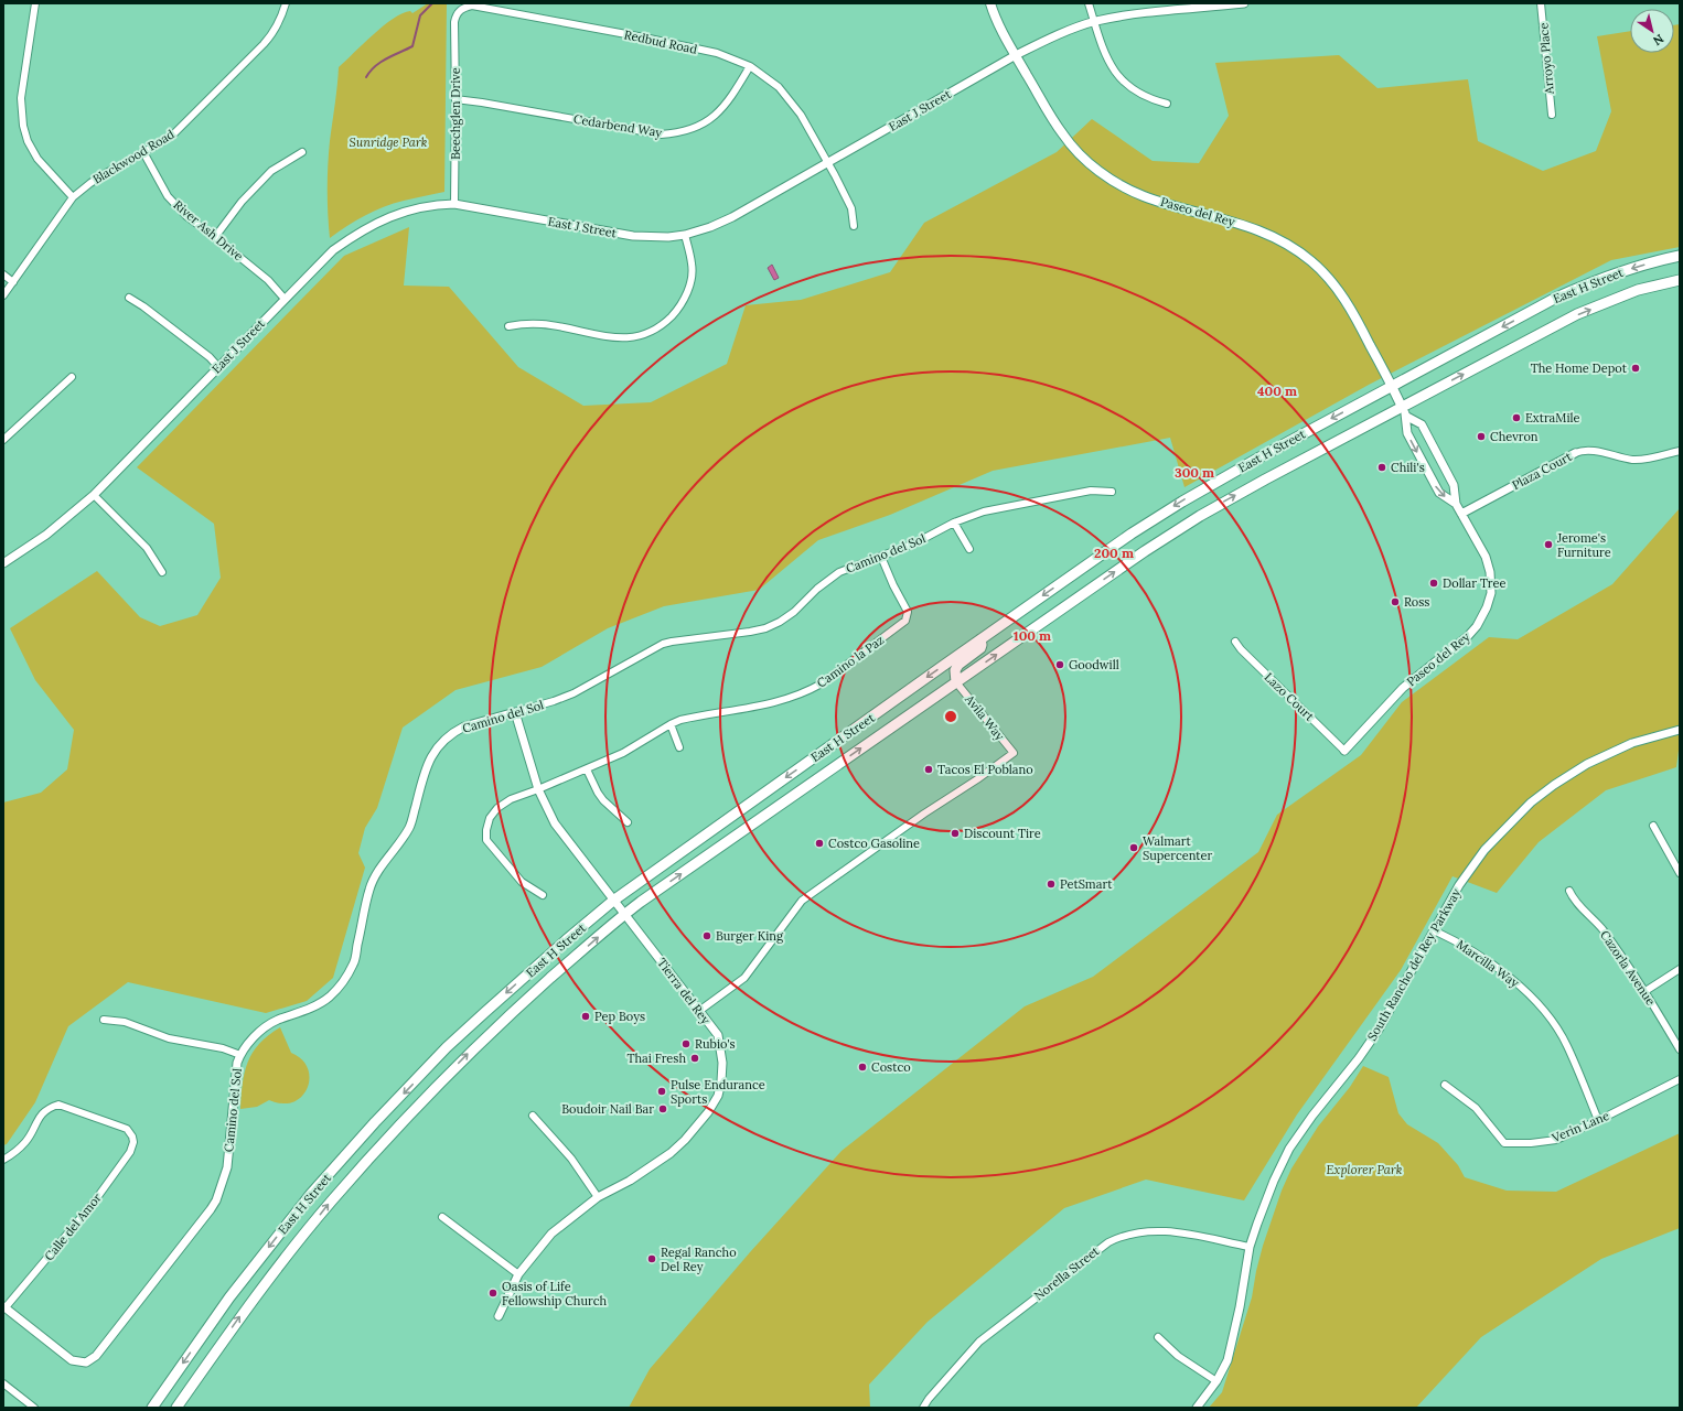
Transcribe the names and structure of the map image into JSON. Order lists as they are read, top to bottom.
{
  "streets": {
    "main road": ["Paseo del Rey", "East H Street"],
    "street": [
      "Redbud Road",
      "Arroyo Place",
      "East J Street",
      "Beechglen Drive",
      "Cedarbend Way",
      "Blackwood Road",
      "River Ash Drive",
      "Plaza Court",
      "Camino del Sol",
      "Camino la Paz",
      "Lazo Court",
      "Avila Way",
      "Marcilla Way",
      "South Rancho del Rey Parkway",
      "Cazorla Avenue",
      "Tierra del Rey",
      "Verin Lane",
      "Calle del Amor",
      "Norella Street"
    ]
  },
  "crossings": [
    ["Redbud Road", "East J Street"],
    ["Redbud Road", "Beechglen Drive"],
    ["Redbud Road", "Cedarbend Way"],
    ["East J Street", "Beechglen Drive"],
    ["East J Street", "Paseo del Rey"],
    ["East J Street", "River Ash Drive"],
    ["Beechglen Drive", "Cedarbend Way"],
    ["Blackwood Road", "River Ash Drive"],
    ["Paseo del Rey", "East H Street"],
    ["Paseo del Rey", "Plaza Court"],
    ["Paseo del Rey", "Lazo Court"],
    ["East H Street", "Avila Way"],
    ["East H Street", "Tierra del Rey"],
    ["Camino del Sol", "Camino la Paz"],
    ["Camino del Sol", "Tierra del Rey"],
    ["Camino del Sol", "Calle del Amor"],
    ["Camino la Paz", "Tierra del Rey"],
    ["Avila Way", "Tierra del Rey"],
    ["Marcilla Way", "South Rancho del Rey Parkway"],
    ["Marcilla Way", "Verin Lane"],
    ["South Rancho del Rey Parkway", "Norella Street"]
  ],
  "parks": ["Sunridge Park", "Explorer Park"],
  "places": [
    "The Home Depot",
    "ExtraMile",
    "Chevron",
    "Chili's",
    "Jerome's Furniture",
    "Dollar Tree",
    "Ross",
    "Goodwill",
    "Tacos El Poblano",
    "Discount Tire",
    "Costco Gasoline",
    "Walmart Supercenter",
    "PetSmart",
    "Burger King",
    "Pep Boys",
    "Rubio's",
    "Thai Fresh",
    "Costco",
    "Pulse Endurance Sports",
    "Boudoir Nail Bar",
    "Regal Rancho Del Rey",
    "Oasis of Life Fellowship Church"
  ],
  "north": "bottom right",
  "rings": [
    "400 m",
    "300 m",
    "200 m",
    "100 m"
  ]
}
